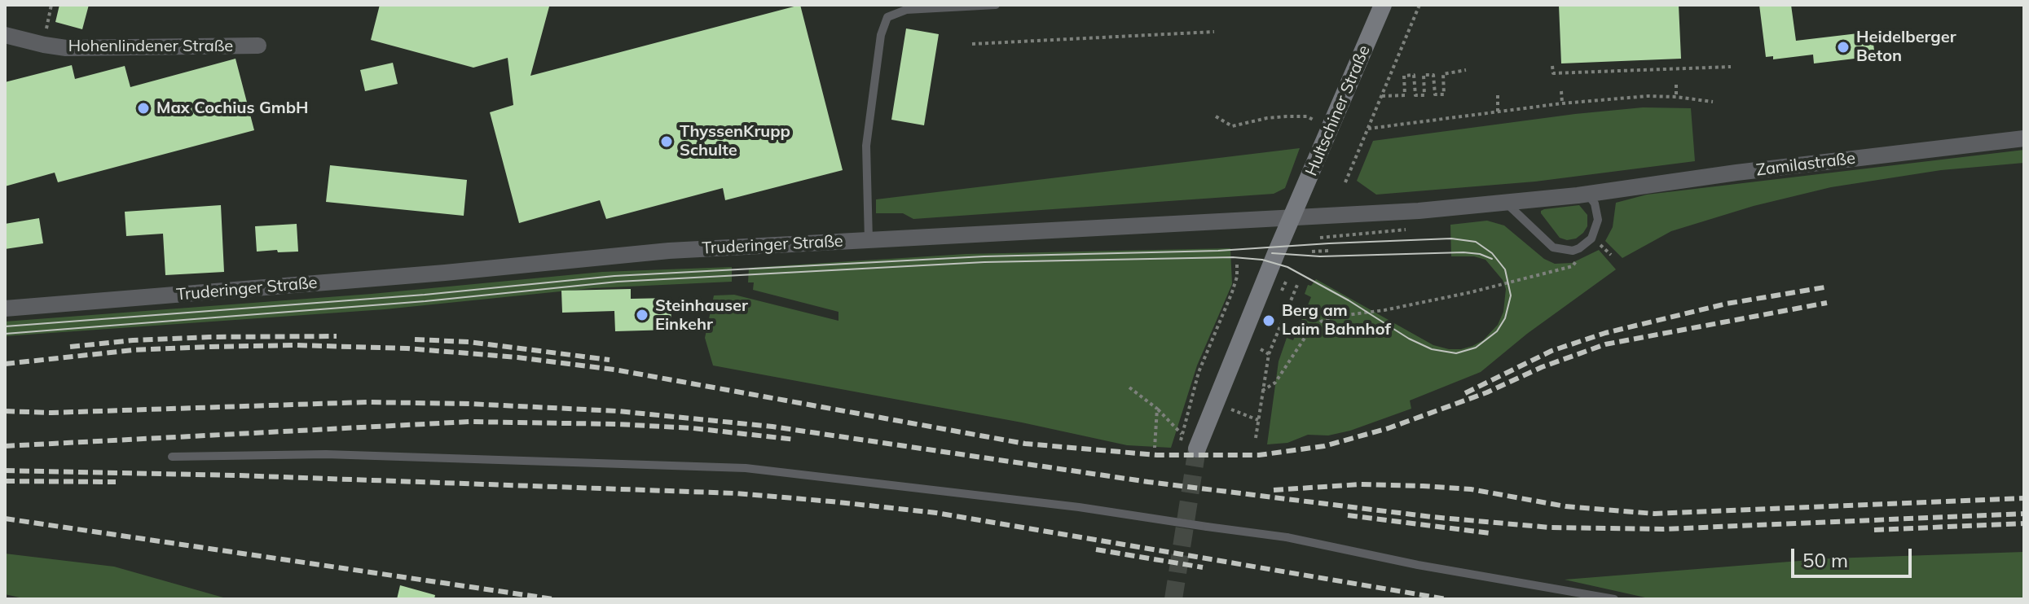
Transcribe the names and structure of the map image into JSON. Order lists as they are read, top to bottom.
{
  "streets": {
    "main road": ["Hultschiner Straße"],
    "street": ["Hohenlindener Straße", "Zamilastraße", "Truderinger Straße"]
  },
  "crossings": [
    ["Hultschiner Straße", "Zamilastraße"],
    ["Hultschiner Straße", "Truderinger Straße"],
    ["Zamilastraße", "Truderinger Straße"]
  ],
  "places": [
    "Heidelberger Beton",
    "Max Cochius GmbH",
    "ThyssenKrupp Schulte",
    "Steinhauser Einkehr",
    "Berg am Laim Bahnhof"
  ],
  "scale_bar": "50 m"
}
